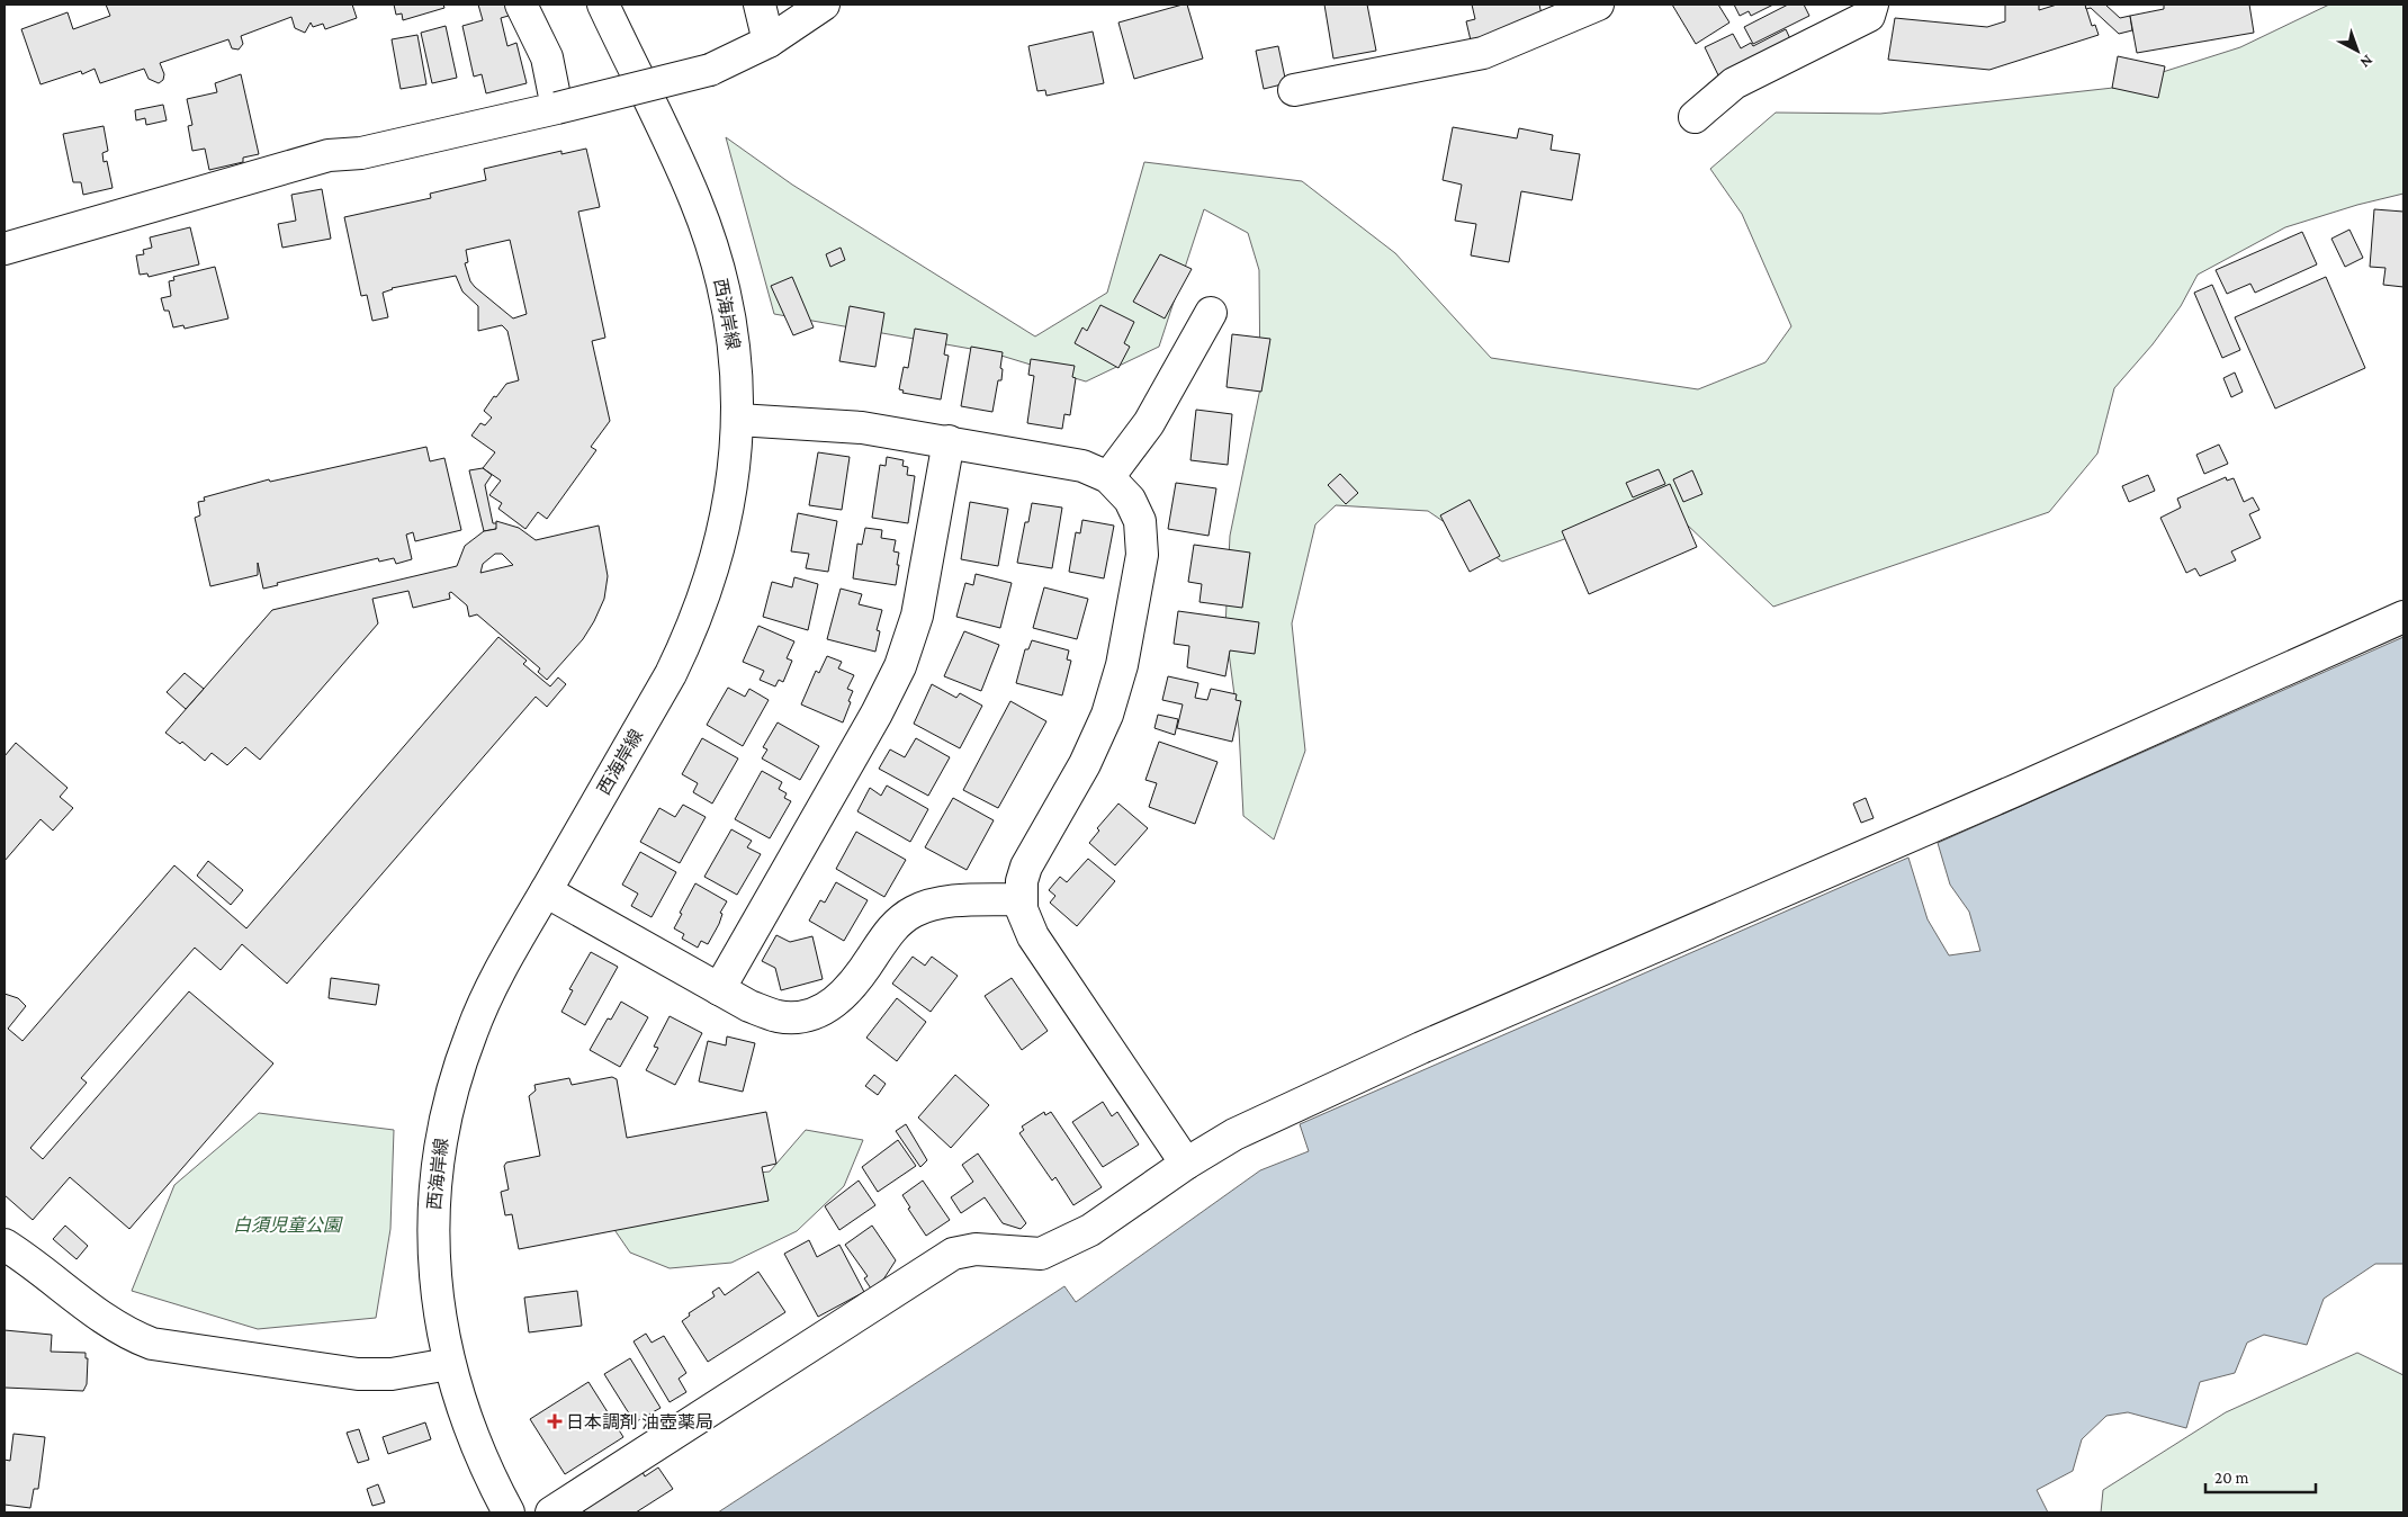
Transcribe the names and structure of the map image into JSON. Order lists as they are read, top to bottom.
{
  "streets": {
    "street": ["西海岸線"]
  },
  "parks": ["白須児童公園"],
  "places": {
    "health": ["日本調剤 油壺薬局"]
  },
  "scale_bar": "20 m",
  "north": "bottom right"
}
